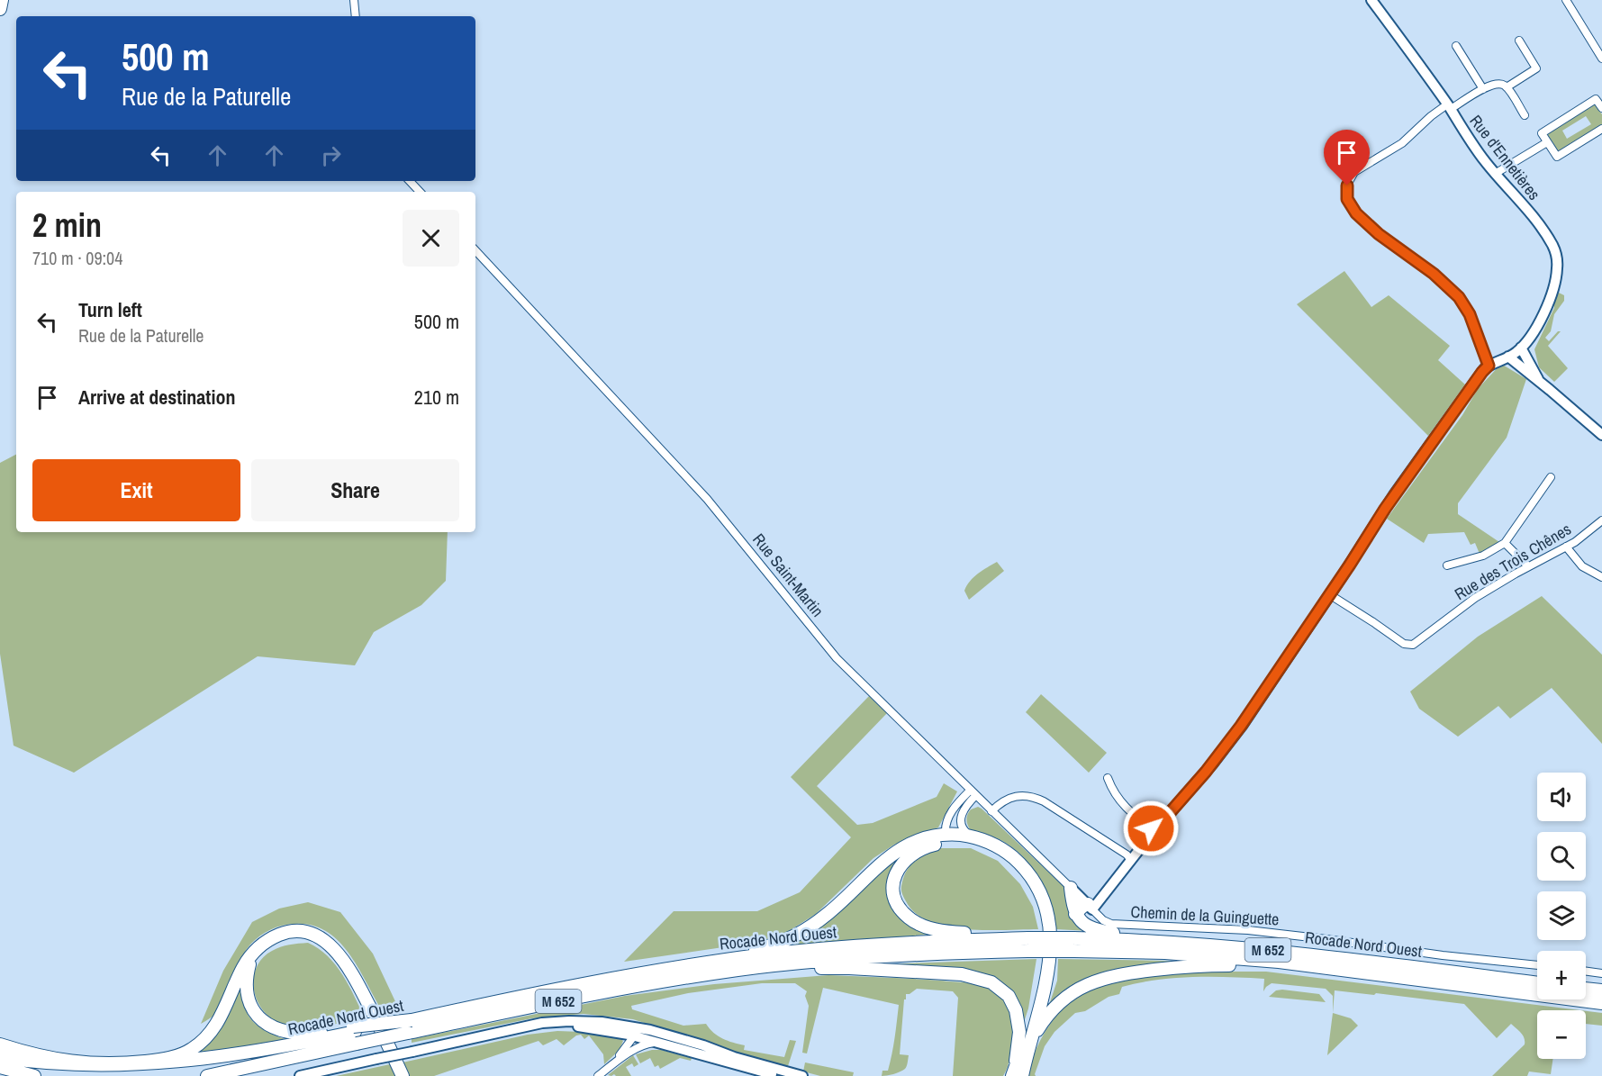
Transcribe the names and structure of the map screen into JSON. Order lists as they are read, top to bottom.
{
  "streets": {
    "highway": ["Rocade Nord Ouest", "M 652"],
    "street": [
      "Rue d'Ennetières",
      "Rue des Trois Chênes",
      "Rue Saint-Martin",
      "Chemin de la Guinguette"
    ]
  },
  "crossings": [
    ["Rue Saint-Martin", "Chemin de la Guinguette"]
  ],
  "page": {
    "turn": ["500 m", "Rue de la Paturelle"],
    "heading": ["2 min", "710 m · 09:04"],
    "list": [
      {
        "name": "Turn left",
        "note": "Rue de la Paturelle",
        "value": "500 m"
      },
      {
        "name": "Arrive at destination",
        "value": "210 m"
      }
    ],
    "buttons": ["Exit", "Share"],
    "map_buttons": ["+", "−"]
  }
}
